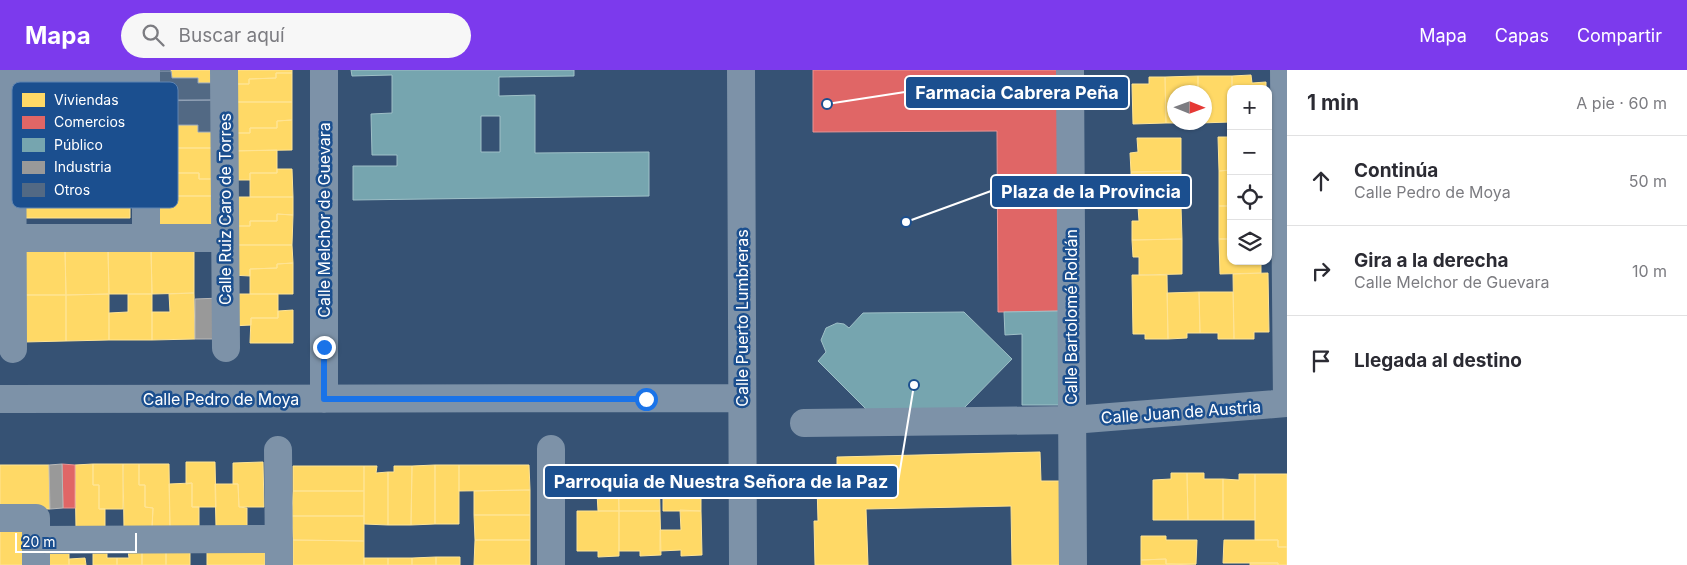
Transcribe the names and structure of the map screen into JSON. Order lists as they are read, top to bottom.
{
  "streets": {
    "street": [
      "Calle Ruiz Caro de Torres",
      "Calle Melchor de Guevara",
      "Calle Bartolomé Roldán",
      "Calle Puerto Lumbreras",
      "Calle Pedro de Moya",
      "Calle Juan de Austria"
    ]
  },
  "crossings": [
    ["Calle Melchor de Guevara", "Calle Pedro de Moya"],
    ["Calle Bartolomé Roldán", "Calle Juan de Austria"],
    ["Calle Puerto Lumbreras", "Calle Pedro de Moya"]
  ],
  "places": ["Farmacia Cabrera Peña", "Plaza de la Provincia", "Parroquia de Nuestra Señora de la Paz"],
  "legend": [
    "Viviendas",
    "Comercios",
    "Público",
    "Industria",
    "Otros"
  ],
  "scale_bar": "20 m",
  "north": "right",
  "page": {
    "header": "Mapa",
    "search": "Buscar aquí",
    "nav": ["Mapa", "Capas", "Compartir"],
    "heading": ["1 min", "A pie · 60 m"],
    "map_buttons": ["+", "−"],
    "list": [
      ["Continúa", "Calle Pedro de Moya", "50 m"],
      ["Gira a la derecha", "Calle Melchor de Guevara", "10 m"],
      "Llegada al destino"
    ],
    "scale": "20 m"
  }
}
